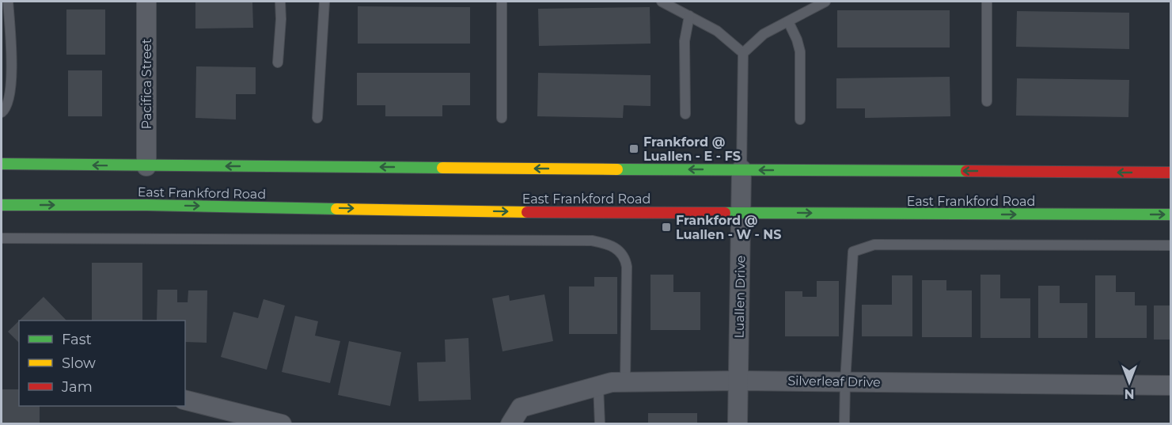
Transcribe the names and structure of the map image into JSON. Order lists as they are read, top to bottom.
{
  "streets": {
    "main road": ["East Frankford Road"],
    "street": ["Pacifica Street", "Luallen Drive", "Silverleaf Drive"]
  },
  "crossings": [
    ["Pacifica Street", "East Frankford Road"],
    ["East Frankford Road", "Luallen Drive"],
    ["Luallen Drive", "Silverleaf Drive"]
  ],
  "places": {
    "transit": ["Frankford @ Luallen - E - FS", "Frankford @ Luallen - W - NS"]
  },
  "legend": ["Fast", "Slow", "Jam"],
  "north": "bottom"
}
